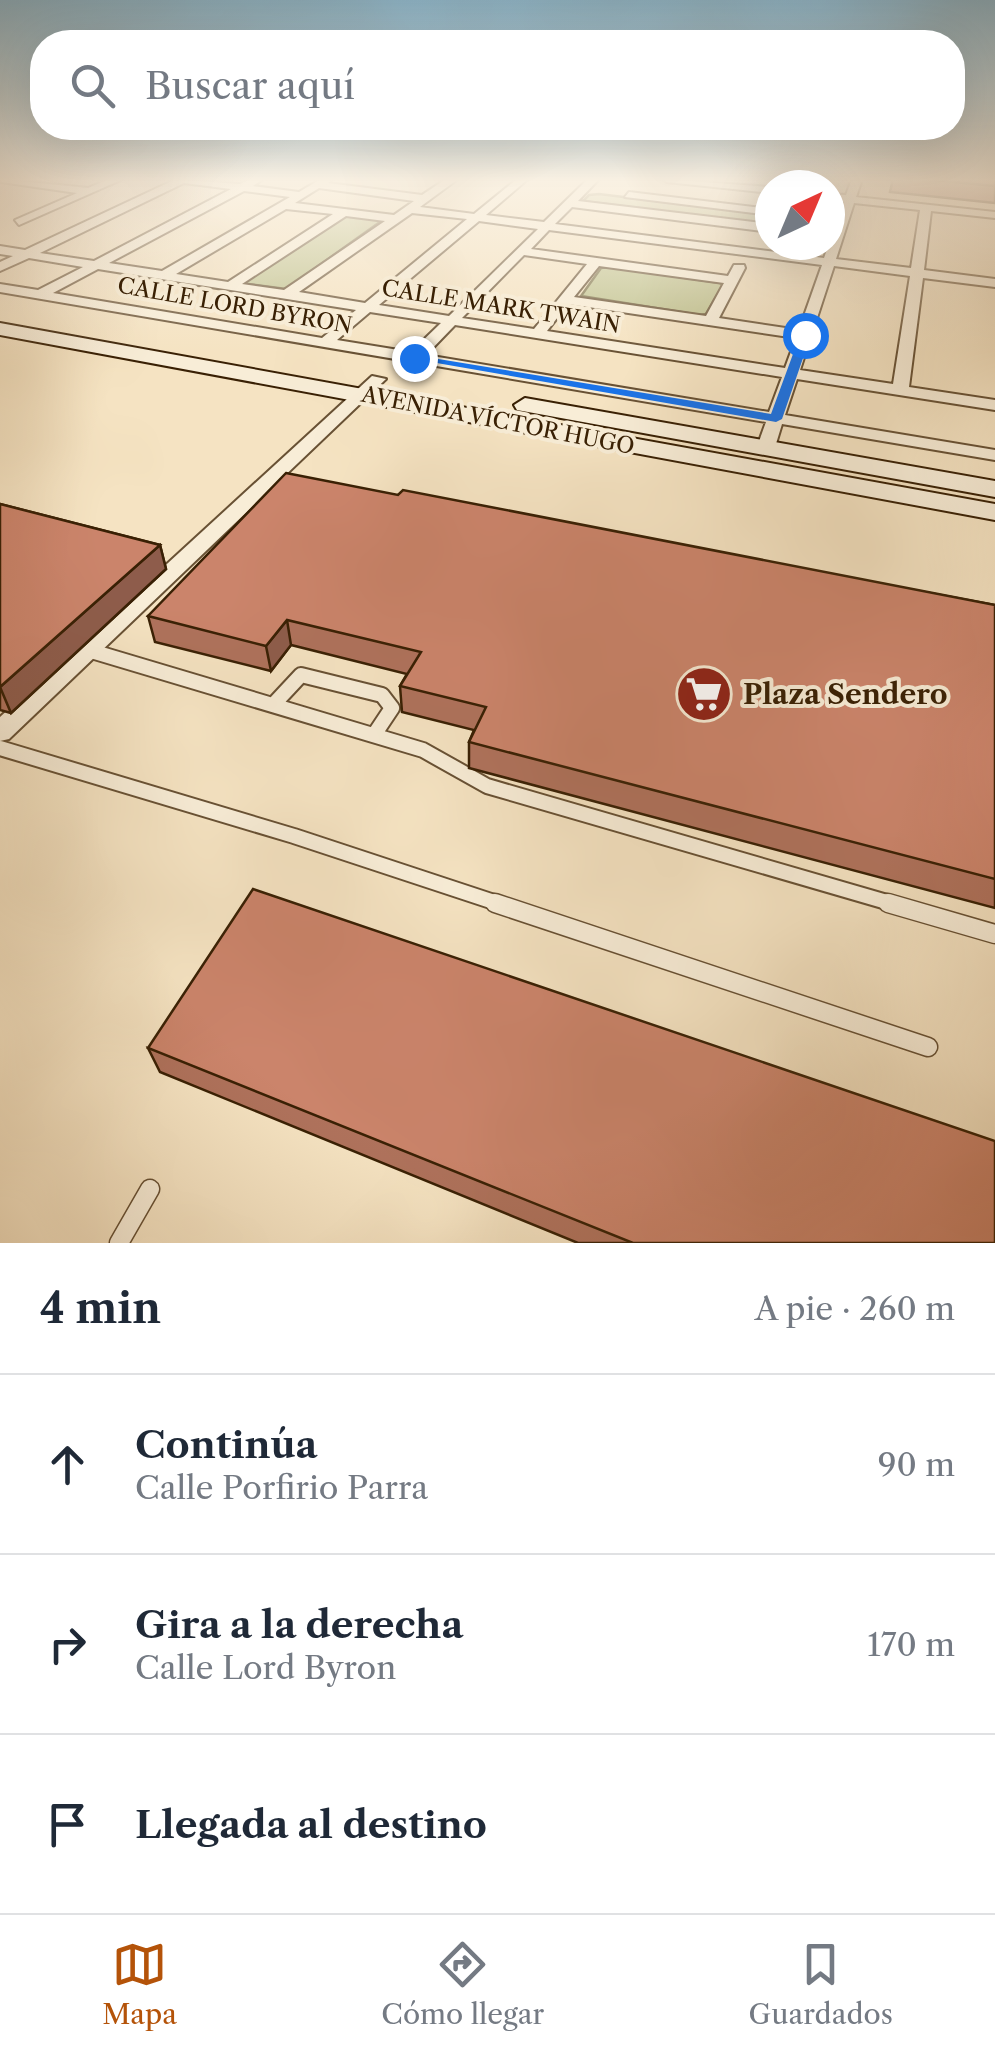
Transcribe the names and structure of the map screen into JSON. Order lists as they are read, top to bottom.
{
  "streets": {
    "street": ["CALLE LORD BYRON", "CALLE MARK TWAIN", "AVENIDA VÍCTOR HUGO"]
  },
  "places": {
    "supermarket": ["Plaza Sendero"]
  },
  "north": "top right",
  "page": {
    "search": "Buscar aquí",
    "heading": ["4 min", "A pie · 260 m"],
    "list": [
      ["Continúa", "Calle Porfirio Parra", "90 m"],
      ["Gira a la derecha", "Calle Lord Byron", "170 m"],
      "Llegada al destino"
    ],
    "nav": ["Mapa", "Cómo llegar", "Guardados"]
  }
}
